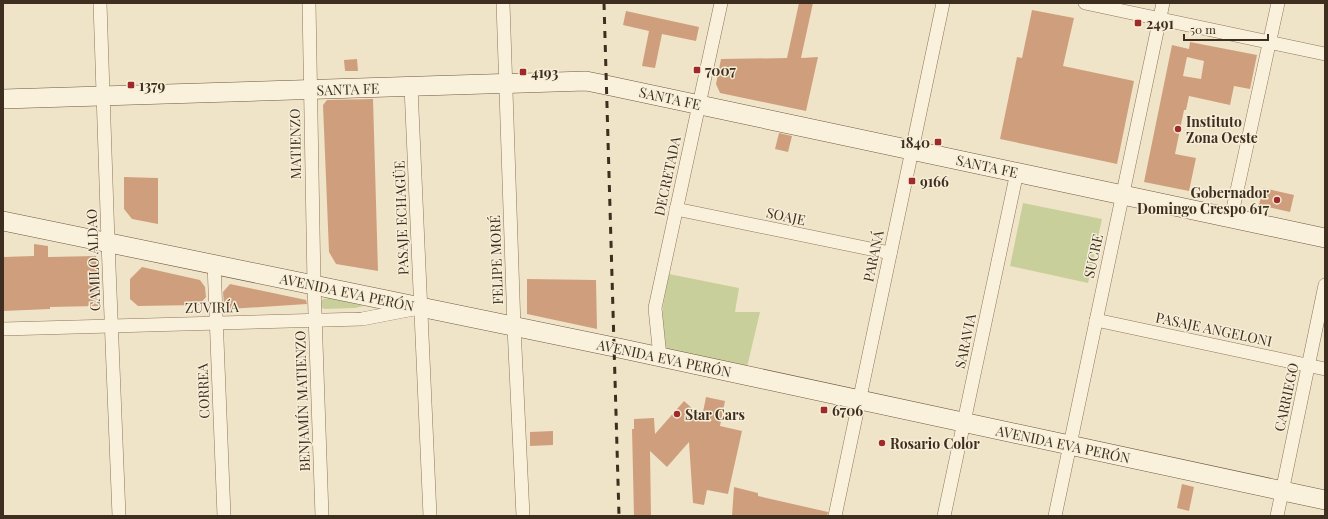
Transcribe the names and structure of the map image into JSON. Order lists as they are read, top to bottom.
{
  "streets": {
    "main road": ["SANTA FE", "AVENIDA EVA PERÓN"],
    "street": [
      "MATIENZO",
      "DECRETADA",
      "SOAJE",
      "PASAJE ECHAGÜE",
      "PARANÁ",
      "SUCRE",
      "CAMILO ALDAO",
      "FELIPE MORÉ",
      "ZUVIRÍA",
      "PASAJE ANGELONI",
      "SARAVIA",
      "CORREA",
      "CARRIEGO",
      "BENJAMÍN MATIENZO"
    ]
  },
  "crossings": [
    ["SANTA FE", "MATIENZO"],
    ["SANTA FE", "DECRETADA"],
    ["SANTA FE", "PASAJE ECHAGÜE"],
    ["SANTA FE", "PARANÁ"],
    ["SANTA FE", "SUCRE"],
    ["SANTA FE", "CAMILO ALDAO"],
    ["SANTA FE", "FELIPE MORÉ"],
    ["SANTA FE", "SARAVIA"],
    ["MATIENZO", "AVENIDA EVA PERÓN"],
    ["MATIENZO", "BENJAMÍN MATIENZO"],
    ["DECRETADA", "SOAJE"],
    ["DECRETADA", "AVENIDA EVA PERÓN"],
    ["SOAJE", "PARANÁ"],
    ["PASAJE ECHAGÜE", "AVENIDA EVA PERÓN"],
    ["PASAJE ECHAGÜE", "ZUVIRÍA"],
    ["PARANÁ", "AVENIDA EVA PERÓN"],
    ["SUCRE", "AVENIDA EVA PERÓN"],
    ["SUCRE", "PASAJE ANGELONI"],
    ["CAMILO ALDAO", "AVENIDA EVA PERÓN"],
    ["CAMILO ALDAO", "ZUVIRÍA"],
    ["FELIPE MORÉ", "AVENIDA EVA PERÓN"],
    ["AVENIDA EVA PERÓN", "ZUVIRÍA"],
    ["AVENIDA EVA PERÓN", "SARAVIA"],
    ["AVENIDA EVA PERÓN", "CORREA"],
    ["AVENIDA EVA PERÓN", "CARRIEGO"],
    ["AVENIDA EVA PERÓN", "BENJAMÍN MATIENZO"],
    ["ZUVIRÍA", "CORREA"],
    ["ZUVIRÍA", "BENJAMÍN MATIENZO"],
    ["PASAJE ANGELONI", "CARRIEGO"]
  ],
  "places": {
    "transit": [
      "2491",
      "7007",
      "4193",
      "1379",
      "1840",
      "9166",
      "6706"
    ],
    "other": [
      "Instituto Zona Oeste",
      "Gobernador Domingo Crespo 617",
      "Star Cars",
      "Rosario Color"
    ]
  },
  "scale_bar": "50 m"
}
